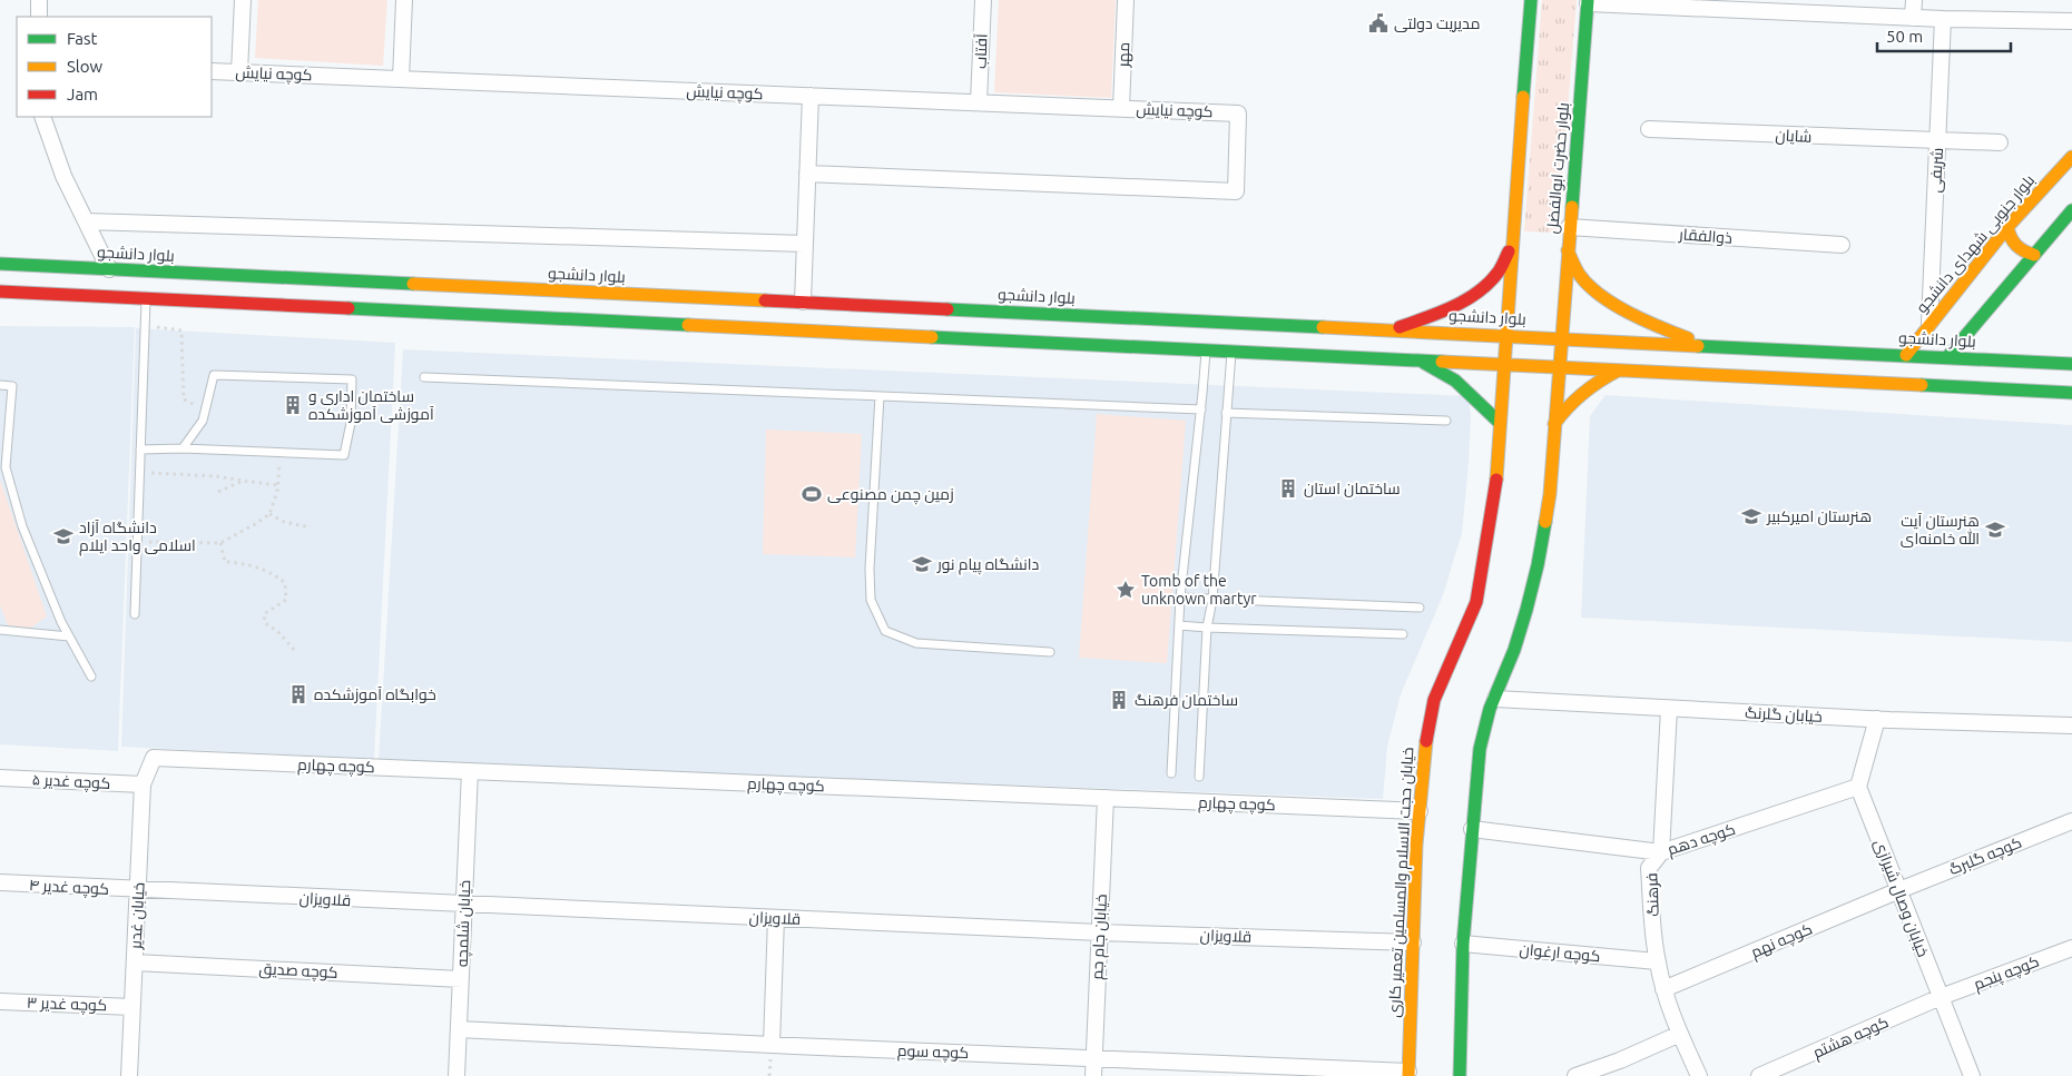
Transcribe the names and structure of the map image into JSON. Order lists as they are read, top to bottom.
{
  "streets": {
    "main road": [
      "بلوار حضرت ابوالفضل",
      "بلوار جنوبی شهدای دانشجو",
      "بلوار دانشجو",
      "خیابان حجت الاسلام والمسلمین تعمیر کاری"
    ],
    "street": [
      "آفتاب",
      "مهر",
      "كوچه نيايش",
      "شایان",
      "شریفی",
      "ذوالفقار",
      "خیابان گلرنگ",
      "کوچه چهارم",
      "کوچه غدیر ۵",
      "کوچه دهم",
      "کوچه گلبرگ",
      "کوچه غدیر ۴",
      "فرهنگ",
      "خیابان وصال شیرازی",
      "قلاویزان",
      "خیابان غدیر",
      "خیابان شلمچه",
      "خیابان جام جم",
      "کوچه نهم",
      "کوچه ارغوان",
      "کوچه صدیق",
      "کوچه پنجم",
      "کوچه غدیر ۳",
      "کوچه هشتم",
      "کوچه سوم"
    ]
  },
  "crossings": [
    ["آفتاب", "كوچه نيايش"],
    ["مهر", "كوچه نيايش"],
    ["شایان", "شریفی"],
    ["بلوار حضرت ابوالفضل", "ذوالفقار"],
    ["بلوار حضرت ابوالفضل", "بلوار دانشجو"],
    ["شریفی", "بلوار جنوبی شهدای دانشجو"],
    ["بلوار جنوبی شهدای دانشجو", "بلوار دانشجو"],
    ["بلوار دانشجو", "خیابان حجت الاسلام والمسلمین تعمیر کاری"],
    ["خیابان گلرنگ", "فرهنگ"],
    ["کوچه چهارم", "خیابان حجت الاسلام والمسلمین تعمیر کاری"],
    ["کوچه چهارم", "خیابان غدیر"],
    ["کوچه چهارم", "خیابان شلمچه"],
    ["کوچه چهارم", "خیابان جام جم"],
    ["کوچه غدیر ۵", "خیابان غدیر"],
    ["کوچه دهم", "فرهنگ"],
    ["کوچه دهم", "خیابان وصال شیرازی"],
    ["کوچه گلبرگ", "خیابان وصال شیرازی"],
    ["کوچه گلبرگ", "کوچه نهم"],
    ["خیابان حجت الاسلام والمسلمین تعمیر کاری", "قلاویزان"],
    ["خیابان حجت الاسلام والمسلمین تعمیر کاری", "کوچه سوم"],
    ["کوچه غدیر ۴", "قلاویزان"],
    ["کوچه غدیر ۴", "خیابان غدیر"],
    ["فرهنگ", "کوچه نهم"],
    ["فرهنگ", "کوچه ارغوان"],
    ["خیابان وصال شیرازی", "کوچه نهم"],
    ["خیابان وصال شیرازی", "کوچه پنجم"],
    ["خیابان وصال شیرازی", "کوچه هشتم"],
    ["قلاویزان", "خیابان غدیر"],
    ["قلاویزان", "خیابان شلمچه"],
    ["قلاویزان", "خیابان جام جم"],
    ["خیابان غدیر", "کوچه صدیق"],
    ["خیابان غدیر", "کوچه غدیر ۳"],
    ["خیابان شلمچه", "کوچه صدیق"],
    ["خیابان شلمچه", "کوچه سوم"],
    ["خیابان جام جم", "کوچه سوم"],
    ["کوچه پنجم", "کوچه هشتم"]
  ],
  "places": {
    "public building": ["مدیریت دولتی"],
    "building": [
      "ساختمان اداری و آموزشی آموزشکده",
      "ساختمان استان",
      "خوابگاه آموزشکده",
      "ساختمان فرهنگ"
    ],
    "sports": ["زمین چمن مصنوعی"],
    "school or university": [
      "هنرستان امیرکبیر",
      "هنرستان آیت الله خامنه‌ای",
      "دانشگاه آزاد اسلامی واحد ایلام",
      "دانشگاه پیام نور"
    ],
    "place": ["Tomb of the unknown martyr"]
  },
  "legend": ["Fast", "Slow", "Jam"],
  "scale_bar": "50 m"
}
